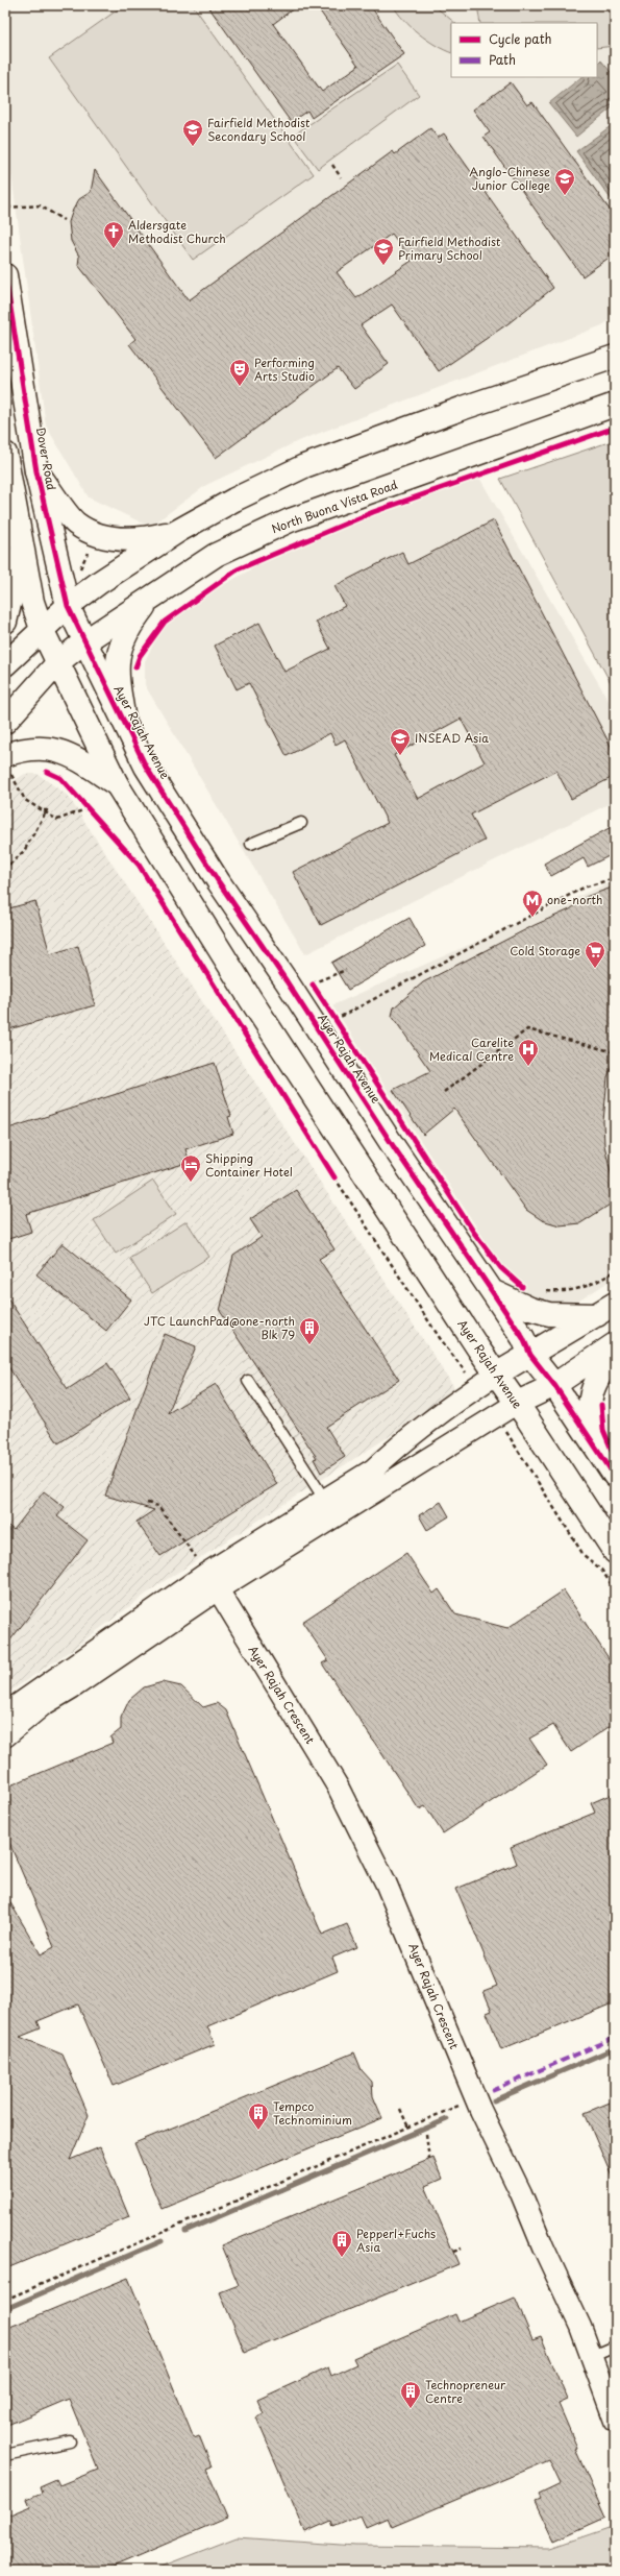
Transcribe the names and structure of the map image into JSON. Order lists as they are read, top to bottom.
{
  "streets": {
    "street": [
      "Dover Road",
      "North Buona Vista Road",
      "Ayer Rajah Avenue",
      "Ayer Rajah Crescent"
    ]
  },
  "crossings": [
    ["Dover Road", "North Buona Vista Road"],
    ["Dover Road", "Ayer Rajah Avenue"],
    ["North Buona Vista Road", "Ayer Rajah Avenue"]
  ],
  "places": {
    "school or university": [
      "Fairfield Methodist Secondary School",
      "Anglo-Chinese Junior College",
      "Fairfield Methodist Primary School",
      "INSEAD Asia"
    ],
    "church": ["Aldersgate Methodist Church"],
    "theatre": ["Performing Arts Studio"],
    "metro station": ["one-north"],
    "supermarket": ["Cold Storage"],
    "hospital": ["Carelite Medical Centre"],
    "hotel": ["Shipping Container Hotel"],
    "building": [
      "JTC LaunchPad@one-north Blk 79",
      "Tempco Technominium",
      "Pepperl+Fuchs Asia",
      "Technopreneur Centre"
    ]
  },
  "legend": ["Cycle path", "Path"]
}
